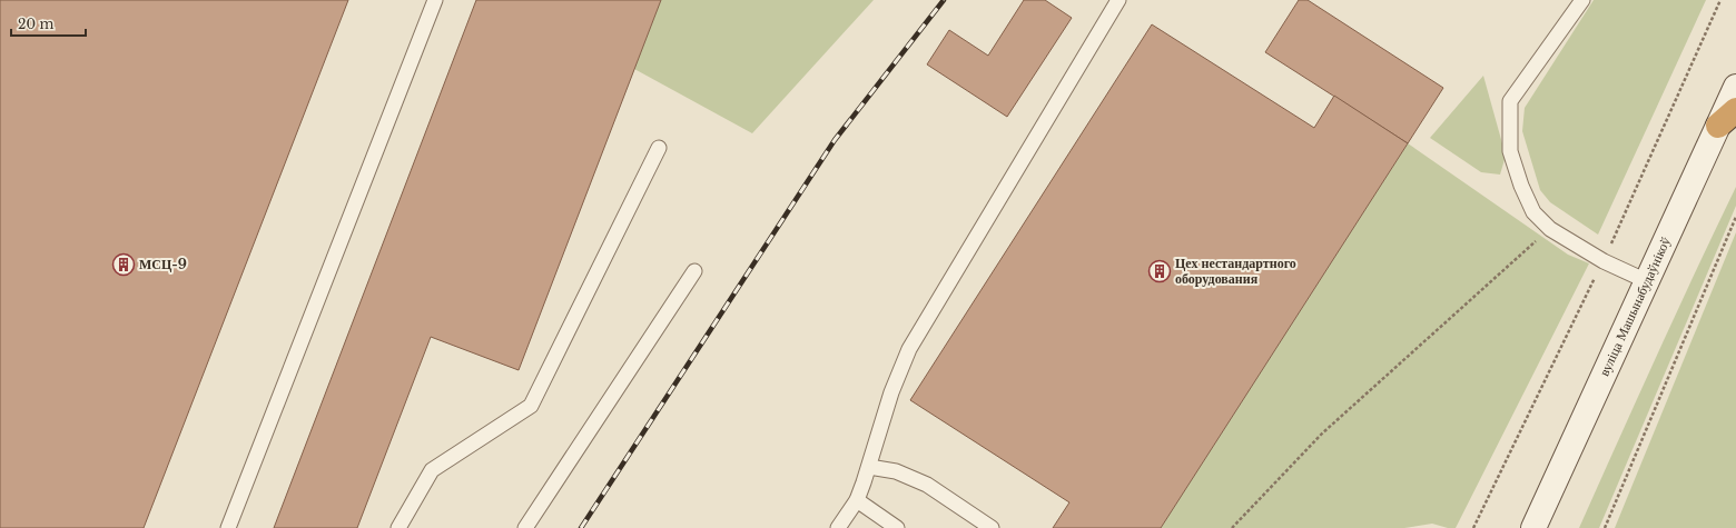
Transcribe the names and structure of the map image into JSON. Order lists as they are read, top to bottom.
{
  "streets": {
    "main road": ["вуліца Машынабудаўнікоў"]
  },
  "places": {
    "building": ["МСЦ-9", "Цех нестандартного оборудования"]
  },
  "scale_bar": "20 m"
}
